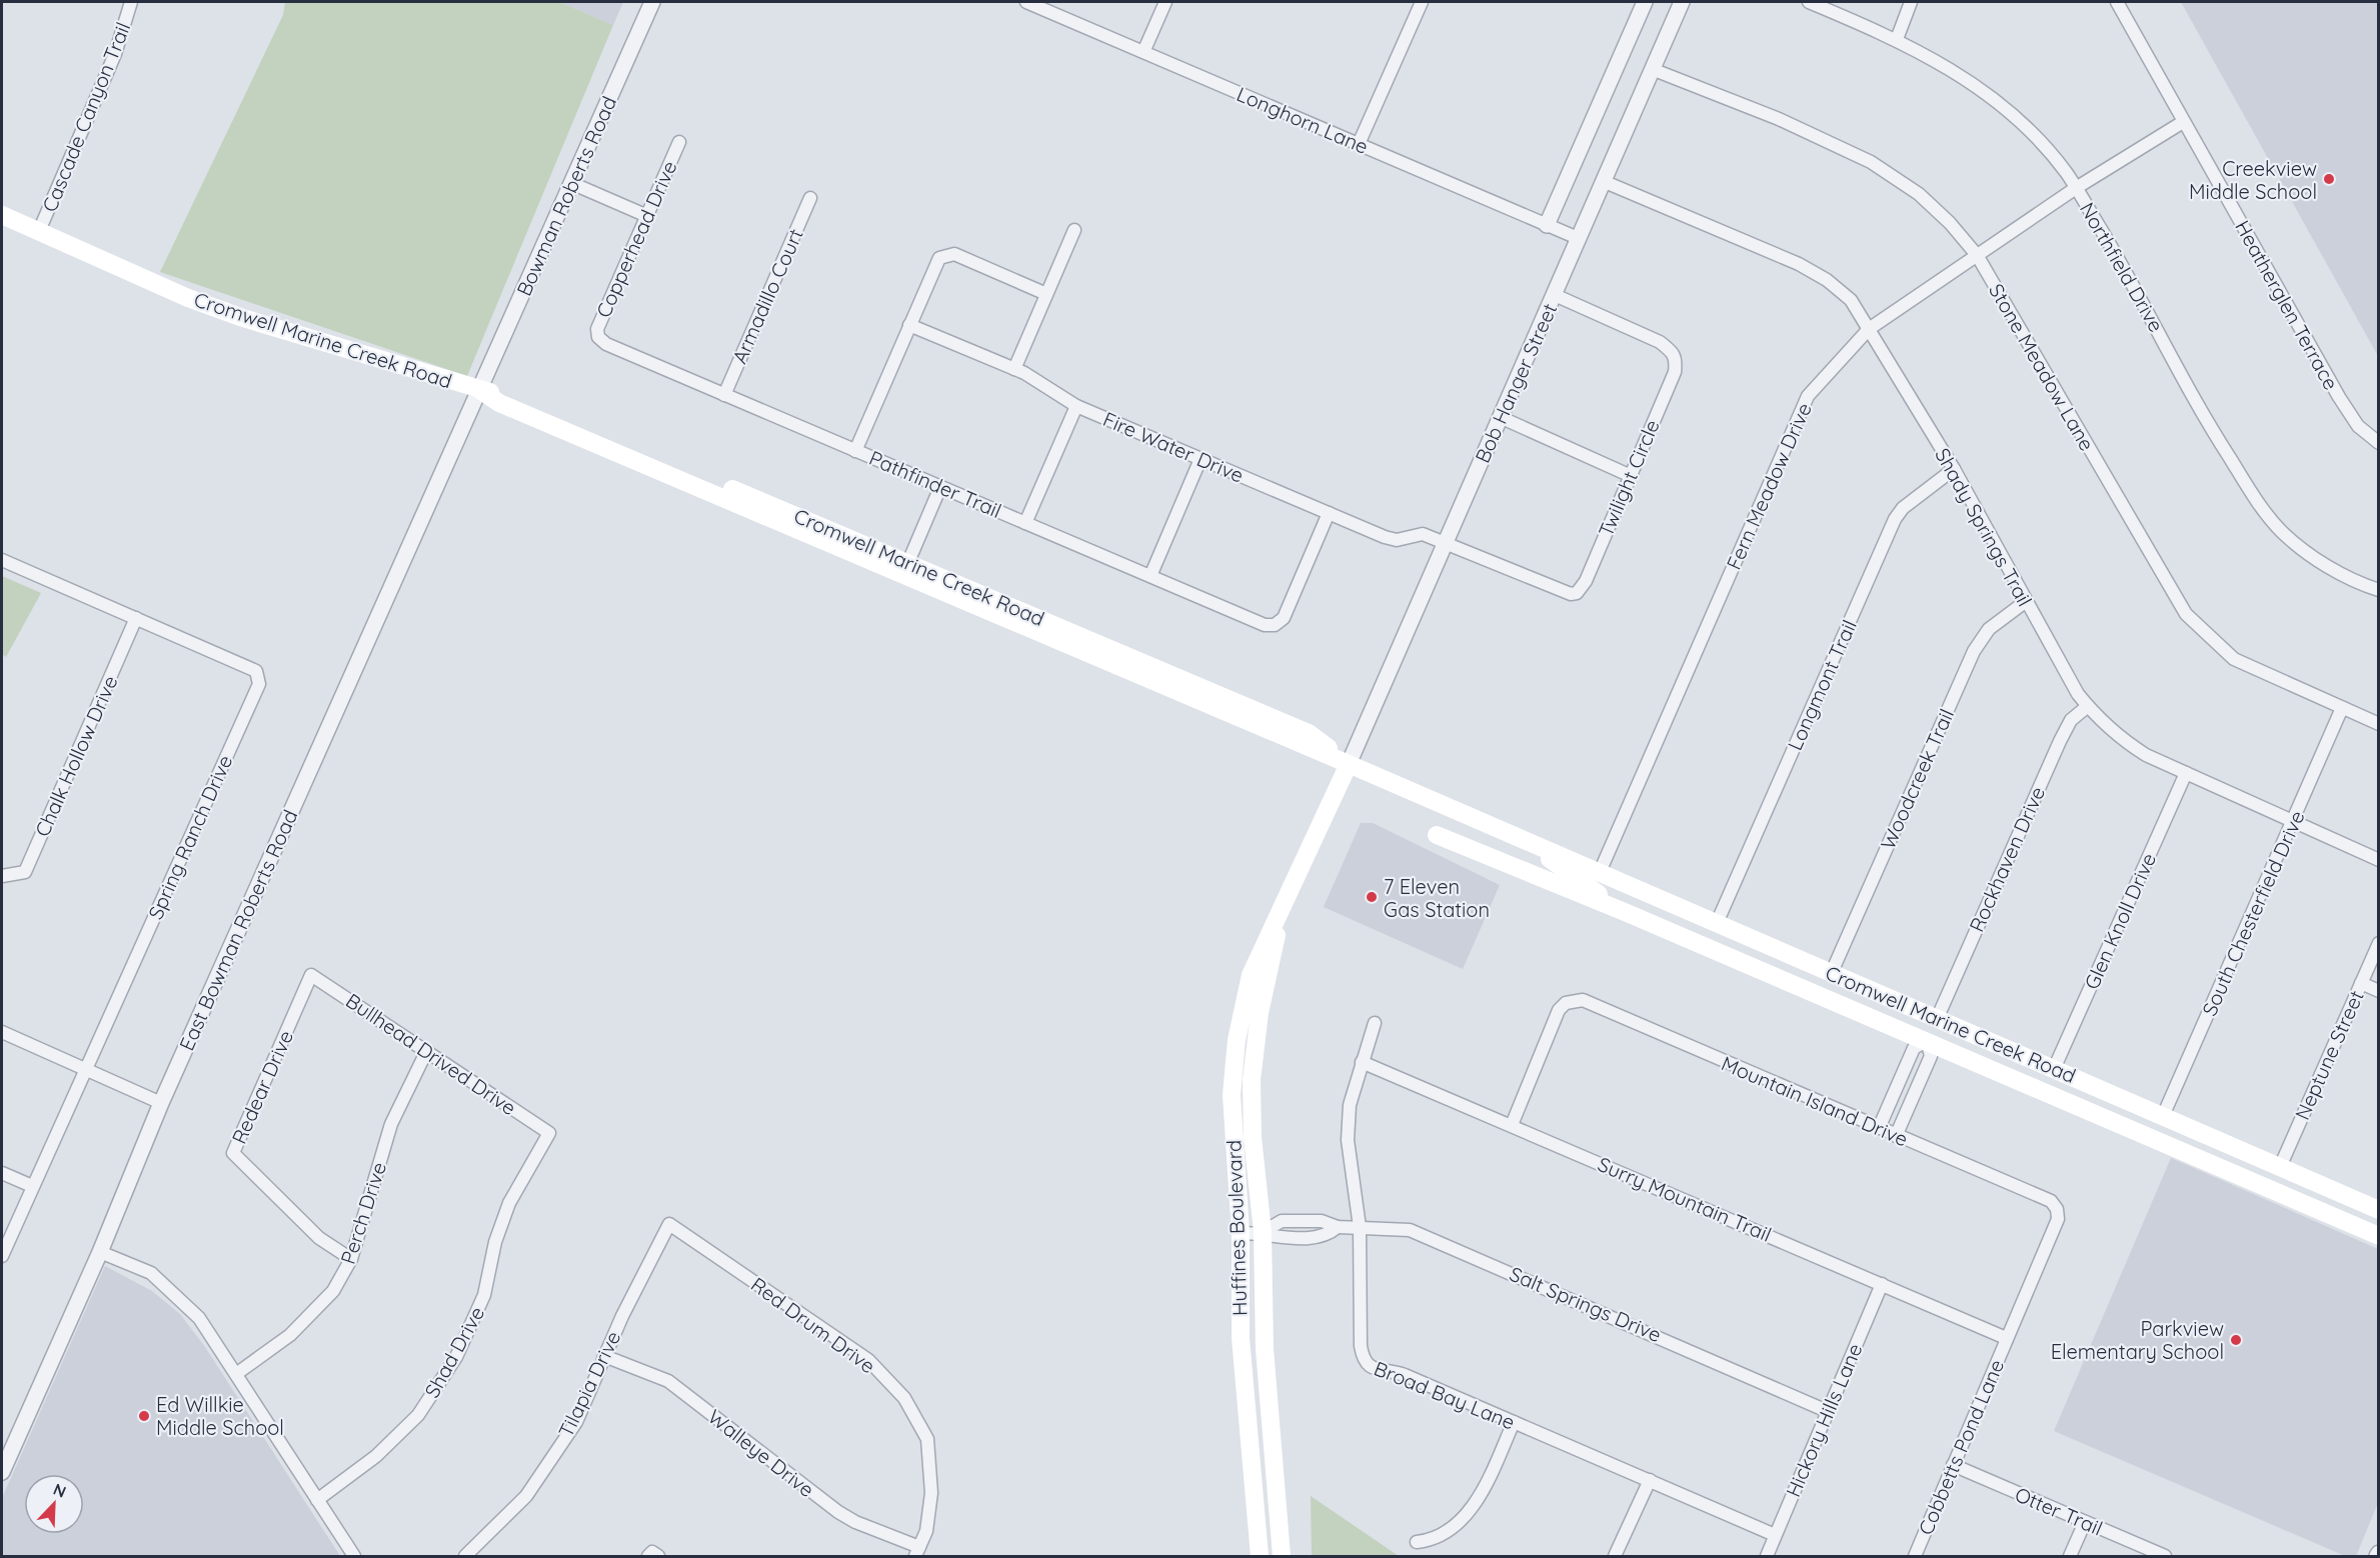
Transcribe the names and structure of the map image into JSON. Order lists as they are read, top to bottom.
{
  "streets": {
    "main road": ["Cromwell Marine Creek Road", "Huffines Boulevard"],
    "street": [
      "Cascade Canyon Trail",
      "Longhorn Lane",
      "Bowman Roberts Road",
      "Copperhead Drive",
      "Northfield Drive",
      "Armadillo Court",
      "Heatherglen Terrace",
      "Stone Meadow Lane",
      "Bob Hanger Street",
      "Fire Water Drive",
      "Twilight Circle",
      "Pathfinder Trail",
      "Fern Meadow Drive",
      "Shady Springs Trail",
      "Longmont Trail",
      "Chalk Hollow Drive",
      "Woodcreek Trail",
      "Spring Ranch Drive",
      "Rockhaven Drive",
      "South Chesterfield Drive",
      "Glen Knoll Drive",
      "East Bowman Roberts Road",
      "Bullhead Drived Drive",
      "Neptune Street",
      "Redear Drive",
      "Mountain Island Drive",
      "Surry Mountain Trail",
      "Perch Drive",
      "Salt Springs Drive",
      "Red Drum Drive",
      "Shad Drive",
      "Tilapia Drive",
      "Broad Bay Lane",
      "Hickory Hills Lane",
      "Cobbetts Pond Lane",
      "Walleye Drive",
      "Otter Trail"
    ]
  },
  "crossings": [
    ["Cascade Canyon Trail", "Cromwell Marine Creek Road"],
    ["Longhorn Lane", "Bob Hanger Street"],
    ["Bowman Roberts Road", "Cromwell Marine Creek Road"],
    ["Bowman Roberts Road", "East Bowman Roberts Road"],
    ["Copperhead Drive", "Pathfinder Trail"],
    ["Northfield Drive", "Fern Meadow Drive"],
    ["Armadillo Court", "Pathfinder Trail"],
    ["Heatherglen Terrace", "Fern Meadow Drive"],
    ["Cromwell Marine Creek Road", "Bob Hanger Street"],
    ["Cromwell Marine Creek Road", "Fern Meadow Drive"],
    ["Cromwell Marine Creek Road", "Longmont Trail"],
    ["Cromwell Marine Creek Road", "Woodcreek Trail"],
    ["Cromwell Marine Creek Road", "Rockhaven Drive"],
    ["Cromwell Marine Creek Road", "South Chesterfield Drive"],
    ["Cromwell Marine Creek Road", "Glen Knoll Drive"],
    ["Cromwell Marine Creek Road", "East Bowman Roberts Road"],
    ["Cromwell Marine Creek Road", "Neptune Street"],
    ["Cromwell Marine Creek Road", "Huffines Boulevard"],
    ["Stone Meadow Lane", "Bob Hanger Street"],
    ["Stone Meadow Lane", "Fern Meadow Drive"],
    ["Stone Meadow Lane", "South Chesterfield Drive"],
    ["Bob Hanger Street", "Fire Water Drive"],
    ["Bob Hanger Street", "Twilight Circle"],
    ["Bob Hanger Street", "Shady Springs Trail"],
    ["Bob Hanger Street", "Huffines Boulevard"],
    ["Fire Water Drive", "Twilight Circle"],
    ["Fire Water Drive", "Pathfinder Trail"],
    ["Fern Meadow Drive", "Shady Springs Trail"],
    ["Shady Springs Trail", "Longmont Trail"],
    ["Shady Springs Trail", "Woodcreek Trail"],
    ["Shady Springs Trail", "Rockhaven Drive"],
    ["Shady Springs Trail", "South Chesterfield Drive"],
    ["Shady Springs Trail", "Glen Knoll Drive"],
    ["Chalk Hollow Drive", "Spring Ranch Drive"],
    ["Bullhead Drived Drive", "Redear Drive"],
    ["Bullhead Drived Drive", "Perch Drive"],
    ["Bullhead Drived Drive", "Shad Drive"],
    ["Redear Drive", "Perch Drive"],
    ["Mountain Island Drive", "Surry Mountain Trail"],
    ["Mountain Island Drive", "Cobbetts Pond Lane"],
    ["Surry Mountain Trail", "Broad Bay Lane"],
    ["Surry Mountain Trail", "Hickory Hills Lane"],
    ["Surry Mountain Trail", "Cobbetts Pond Lane"],
    ["Huffines Boulevard", "Salt Springs Drive"],
    ["Salt Springs Drive", "Broad Bay Lane"],
    ["Salt Springs Drive", "Hickory Hills Lane"],
    ["Red Drum Drive", "Tilapia Drive"],
    ["Red Drum Drive", "Walleye Drive"],
    ["Tilapia Drive", "Walleye Drive"],
    ["Broad Bay Lane", "Hickory Hills Lane"],
    ["Cobbetts Pond Lane", "Otter Trail"]
  ],
  "places": [
    "Creekview Middle School",
    "7 Eleven Gas Station",
    "Parkview Elementary School",
    "Ed Willkie Middle School"
  ],
  "north": "top right"
}
